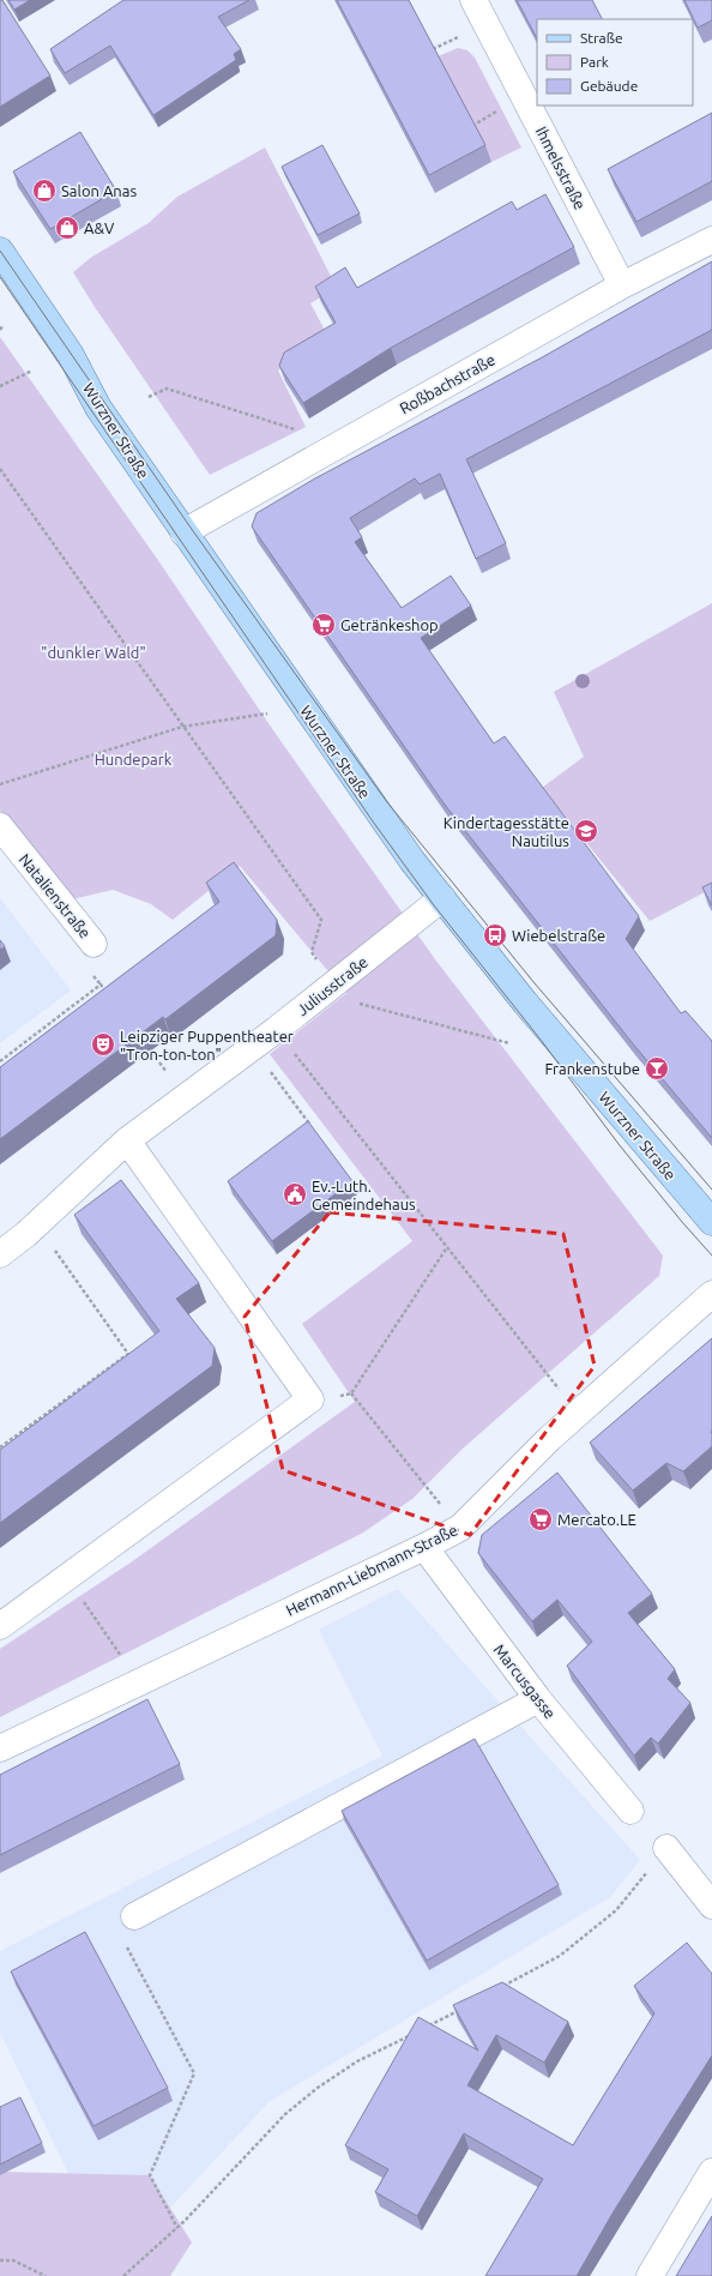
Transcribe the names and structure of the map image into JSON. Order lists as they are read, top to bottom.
{
  "streets": {
    "main road": ["Wurzner Straße"],
    "street": [
      "Ihmelsstraße",
      "Roßbachstraße",
      "Natalienstraße",
      "Juliusstraße",
      "Hermann-Liebmann-Straße",
      "Marcusgasse"
    ]
  },
  "crossings": [
    ["Ihmelsstraße", "Roßbachstraße"],
    ["Roßbachstraße", "Wurzner Straße"],
    ["Wurzner Straße", "Juliusstraße"],
    ["Hermann-Liebmann-Straße", "Marcusgasse"]
  ],
  "parks": ["\"dunkler Wald\"", "Hundepark"],
  "places": {
    "shop": ["Salon Anas", "A&V"],
    "supermarket": ["Getränkeshop", "Mercato.LE"],
    "school or university": ["Kindertagesstätte Nautilus"],
    "bus stop": ["Wiebelstraße"],
    "theatre": ["Leipziger Puppentheater \"Tron-ton-ton\""],
    "bar": ["Frankenstube"],
    "public building": ["Ev.-Luth. Gemeindehaus"]
  },
  "legend": ["Straße", "Park", "Gebäude"]
}
